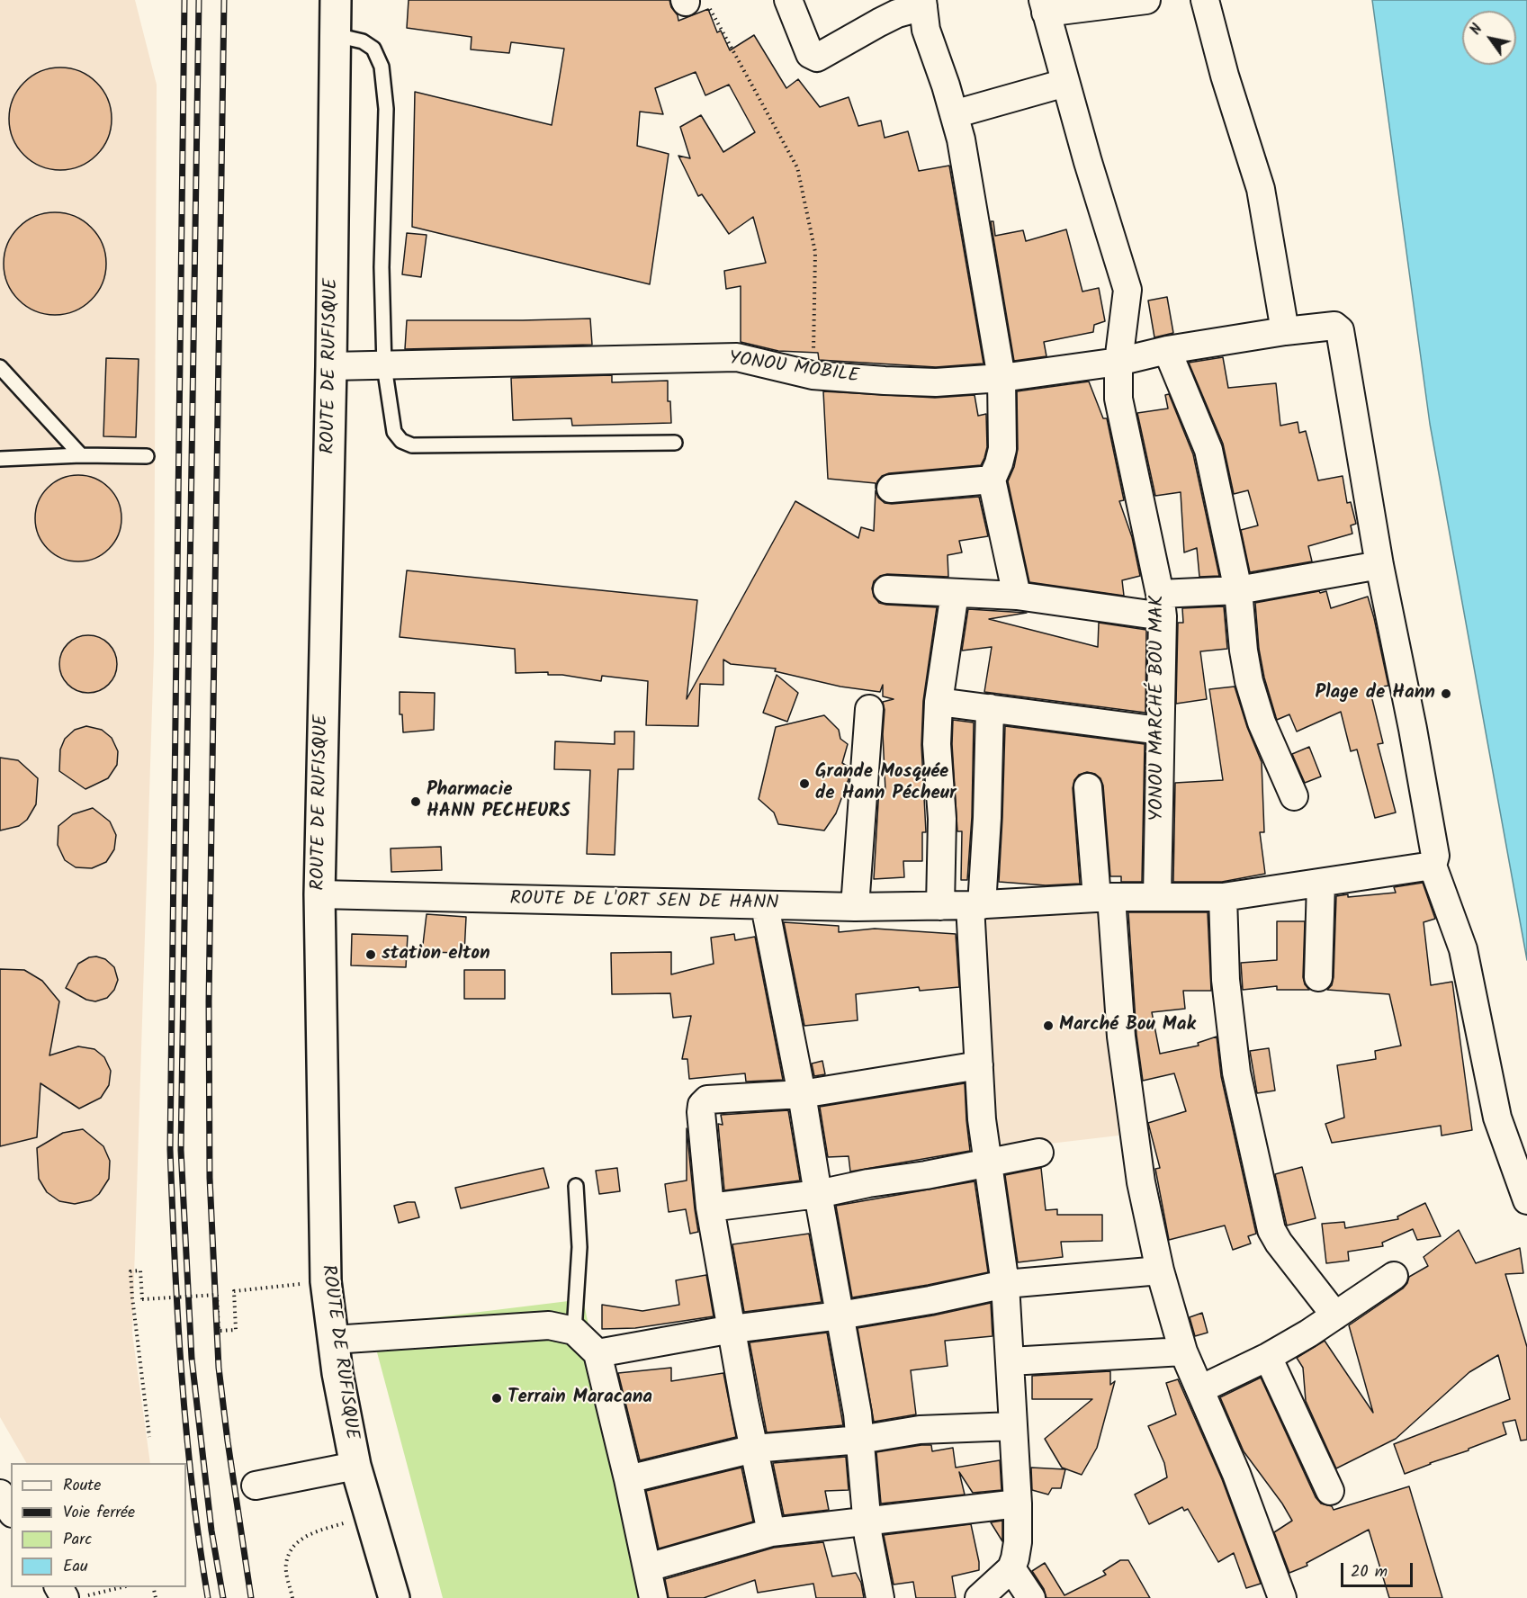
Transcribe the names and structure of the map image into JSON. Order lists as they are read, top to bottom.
{
  "streets": {
    "main road": ["ROUTE DE RUFISQUE"],
    "street": ["YONOU MOBILE", "YONOU MARCHÉ BOU MAK", "ROUTE DE L'ORT SEN DE HANN"]
  },
  "crossings": [
    ["ROUTE DE RUFISQUE", "YONOU MOBILE"],
    ["ROUTE DE RUFISQUE", "ROUTE DE L'ORT SEN DE HANN"],
    ["YONOU MOBILE", "YONOU MARCHÉ BOU MAK"],
    ["YONOU MOBILE", "ROUTE DE L'ORT SEN DE HANN"],
    ["YONOU MARCHÉ BOU MAK", "ROUTE DE L'ORT SEN DE HANN"]
  ],
  "places": [
    "Plage de Hann",
    "Grande Mosquée de Hann Pécheur",
    "Pharmacie HANN PECHEURS",
    "station elton",
    "Marché Bou Mak",
    "Terrain Maracana"
  ],
  "legend": [
    "Route",
    "Voie ferrée",
    "Parc",
    "Eau"
  ],
  "scale_bar": "20 m",
  "north": "top left"
}
